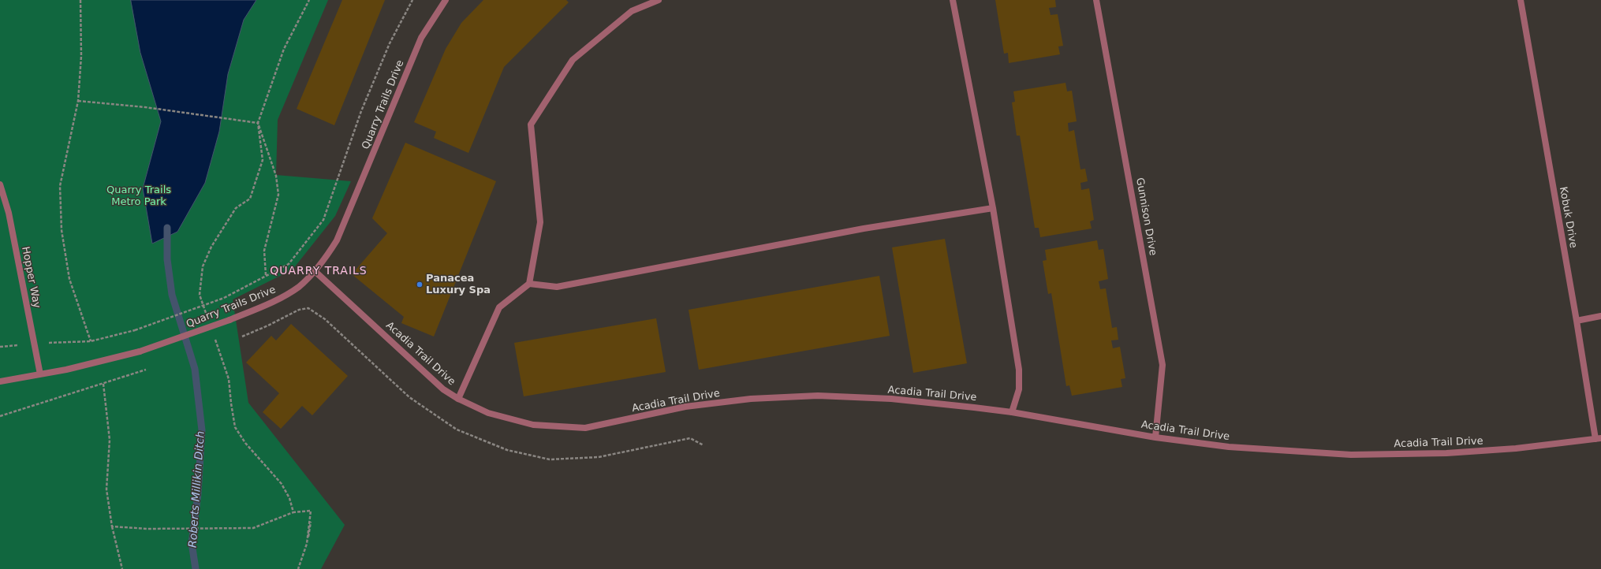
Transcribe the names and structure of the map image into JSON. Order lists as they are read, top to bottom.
{
  "streets": {
    "street": [
      "Quarry Trails Drive",
      "Gunnison Drive",
      "Kobuk Drive",
      "Hopper Way",
      "Acadia Trail Drive"
    ]
  },
  "crossings": [
    ["Quarry Trails Drive", "Hopper Way"],
    ["Quarry Trails Drive", "Acadia Trail Drive"],
    ["Gunnison Drive", "Acadia Trail Drive"],
    ["Kobuk Drive", "Acadia Trail Drive"]
  ],
  "districts": ["QUARRY TRAILS"],
  "water": ["Roberts Millikin Ditch"],
  "parks": ["Quarry Trails Metro Park"],
  "places": ["Panacea Luxury Spa"]
}
